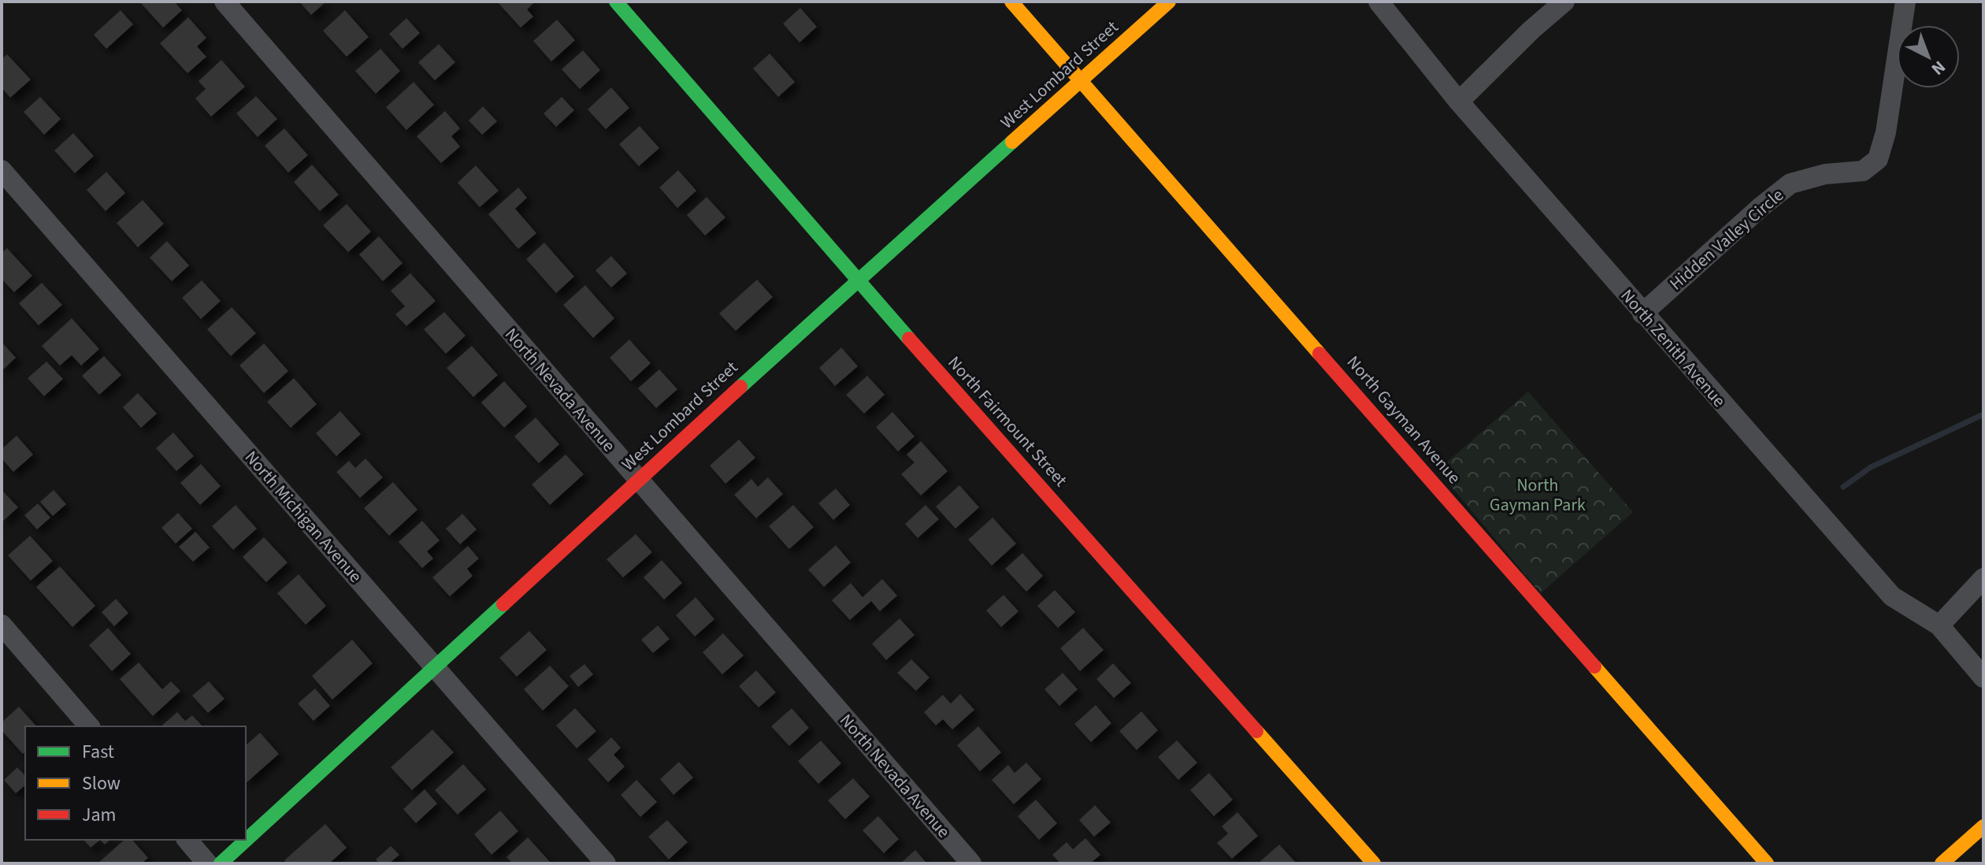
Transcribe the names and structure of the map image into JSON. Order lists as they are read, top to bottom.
{
  "streets": {
    "street": [
      "West Lombard Street",
      "Hidden Valley Circle",
      "North Zenith Avenue",
      "North Nevada Avenue",
      "North Gayman Avenue",
      "North Fairmount Street",
      "North Michigan Avenue"
    ]
  },
  "crossings": [
    ["West Lombard Street", "North Nevada Avenue"],
    ["West Lombard Street", "North Gayman Avenue"],
    ["West Lombard Street", "North Fairmount Street"],
    ["West Lombard Street", "North Michigan Avenue"],
    ["Hidden Valley Circle", "North Zenith Avenue"]
  ],
  "parks": ["North Gayman Park"],
  "legend": ["Fast", "Slow", "Jam"],
  "north": "bottom right"
}
